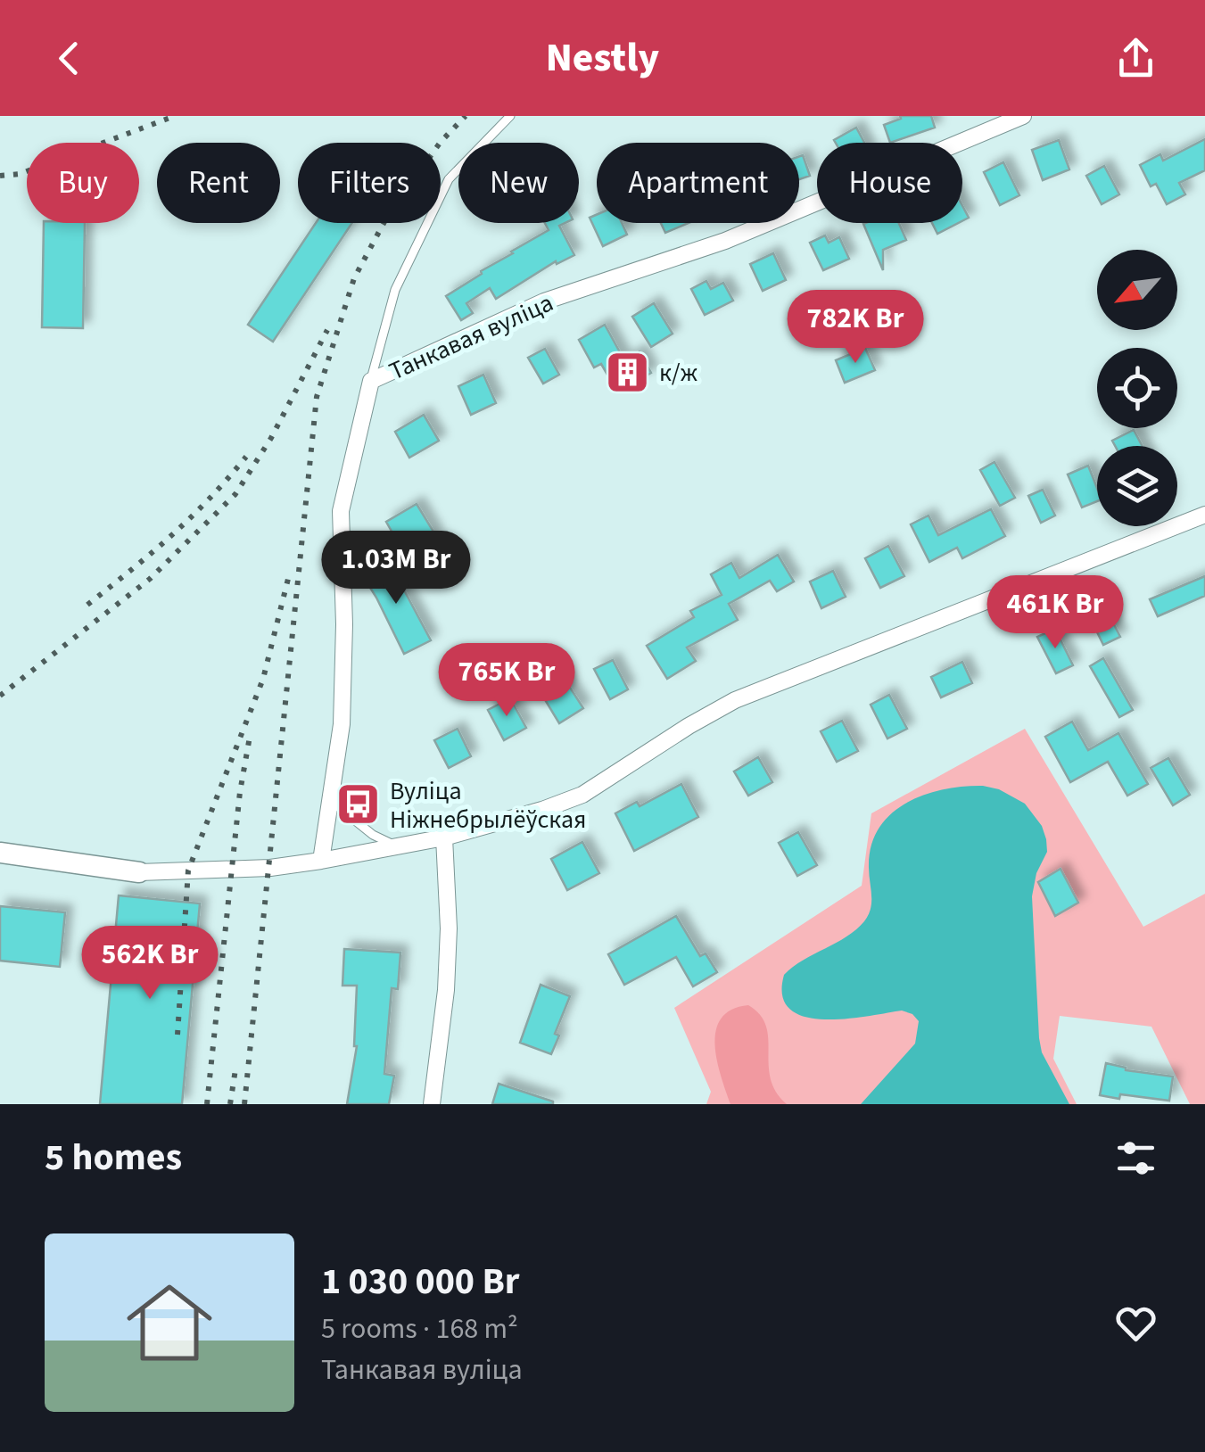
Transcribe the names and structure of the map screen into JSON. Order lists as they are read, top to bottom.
{
  "streets": {
    "street": ["Танкавая вуліца"]
  },
  "places": {
    "building": ["к/ж"],
    "bus stop": ["Вуліца Ніжнебрылёўская"]
  },
  "north": "bottom left",
  "page": {
    "header": "Nestly",
    "chip": [
      "Buy",
      "Rent",
      "Filters",
      "New",
      "Apartment",
      "House"
    ],
    "price": [
      "782K Br",
      "1.03M Br",
      "461K Br",
      "765K Br",
      "562K Br"
    ],
    "heading": "5 homes",
    "list": [
      {
        "name": "1 030 000 Br",
        "note": "5 rooms · 168 m² · Танкавая вуліца"
      }
    ]
  }
}
